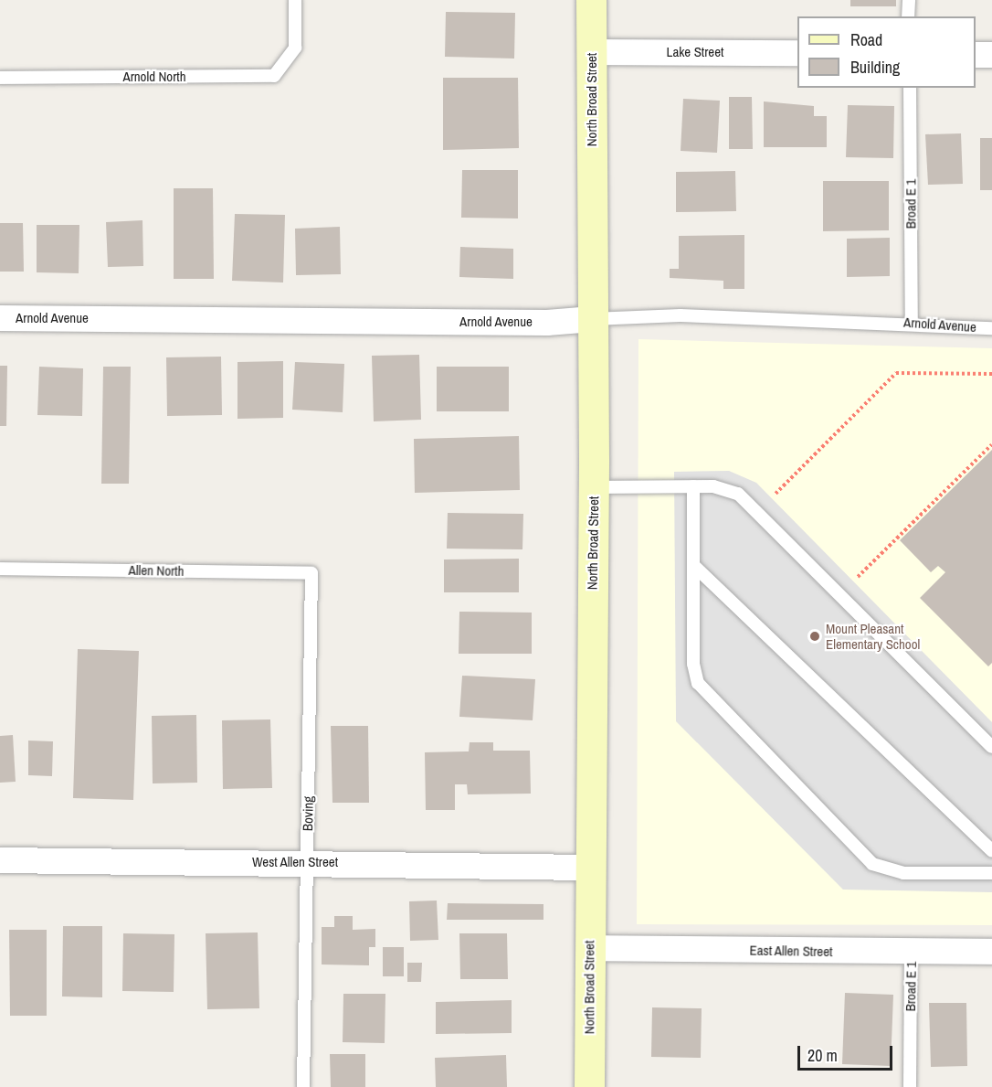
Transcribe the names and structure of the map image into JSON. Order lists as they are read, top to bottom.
{
  "streets": {
    "street": [
      "Lake Street",
      "North Broad Street",
      "Arnold Avenue",
      "West Allen Street",
      "East Allen Street"
    ],
    "lane": [
      "Arnold North",
      "Broad E 1",
      "Allen North",
      "Boving"
    ]
  },
  "crossings": [
    ["Lake Street", "North Broad Street"],
    ["North Broad Street", "Arnold Avenue"],
    ["North Broad Street", "West Allen Street"],
    ["North Broad Street", "East Allen Street"],
    ["Broad E 1", "Arnold Avenue"],
    ["Broad E 1", "East Allen Street"],
    ["Allen North", "Boving"],
    ["Boving", "West Allen Street"]
  ],
  "places": ["Mount Pleasant Elementary School"],
  "legend": ["Road", "Building"],
  "scale_bar": "20 m"
}
